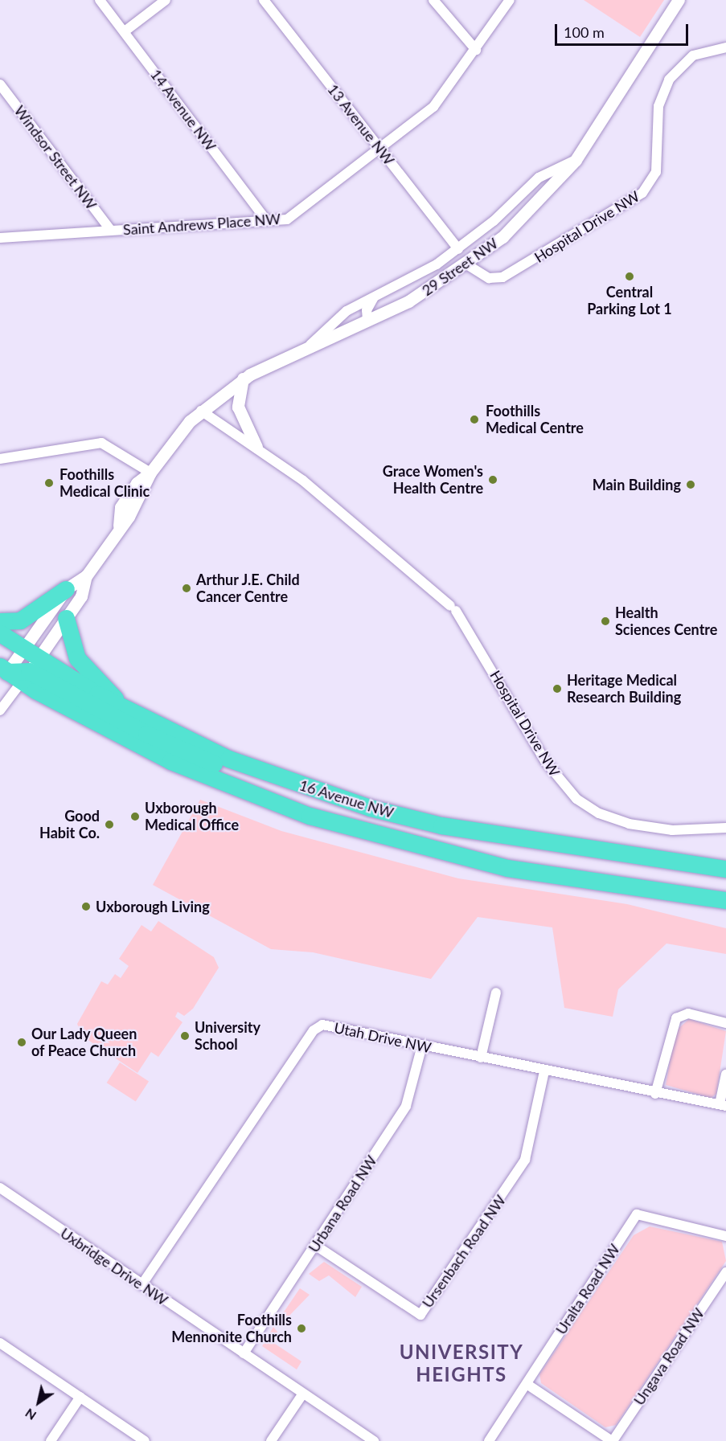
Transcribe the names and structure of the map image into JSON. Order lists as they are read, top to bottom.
{
  "streets": {
    "highway": ["16 Avenue NW"],
    "street": [
      "14 Avenue NW",
      "13 Avenue NW",
      "Windsor Street NW",
      "Saint Andrews Place NW",
      "Hospital Drive NW",
      "29 Street NW",
      "Utah Drive NW",
      "Urbana Road NW",
      "Ursenbach Road NW",
      "Uxbridge Drive NW",
      "Uralta Road NW",
      "Ungava Road NW"
    ]
  },
  "crossings": [
    ["14 Avenue NW", "Saint Andrews Place NW"],
    ["13 Avenue NW", "Saint Andrews Place NW"],
    ["13 Avenue NW", "29 Street NW"],
    ["Windsor Street NW", "Saint Andrews Place NW"],
    ["Hospital Drive NW", "29 Street NW"],
    ["29 Street NW", "16 Avenue NW"],
    ["Utah Drive NW", "Urbana Road NW"],
    ["Utah Drive NW", "Ursenbach Road NW"],
    ["Utah Drive NW", "Uxbridge Drive NW"],
    ["Urbana Road NW", "Ursenbach Road NW"],
    ["Urbana Road NW", "Uxbridge Drive NW"]
  ],
  "districts": ["UNIVERSITY HEIGHTS"],
  "places": [
    "Central Parking Lot 1",
    "Foothills Medical Centre",
    "Grace Women's Health Centre",
    "Foothills Medical Clinic",
    "Main Building",
    "Arthur J.E. Child Cancer Centre",
    "Health Sciences Centre",
    "Heritage Medical Research Building",
    "Uxborough Medical Office",
    "Good Habit Co.",
    "Uxborough Living",
    "University School",
    "Our Lady Queen of Peace Church",
    "Foothills Mennonite Church"
  ],
  "scale_bar": "100 m",
  "north": "bottom left"
}
